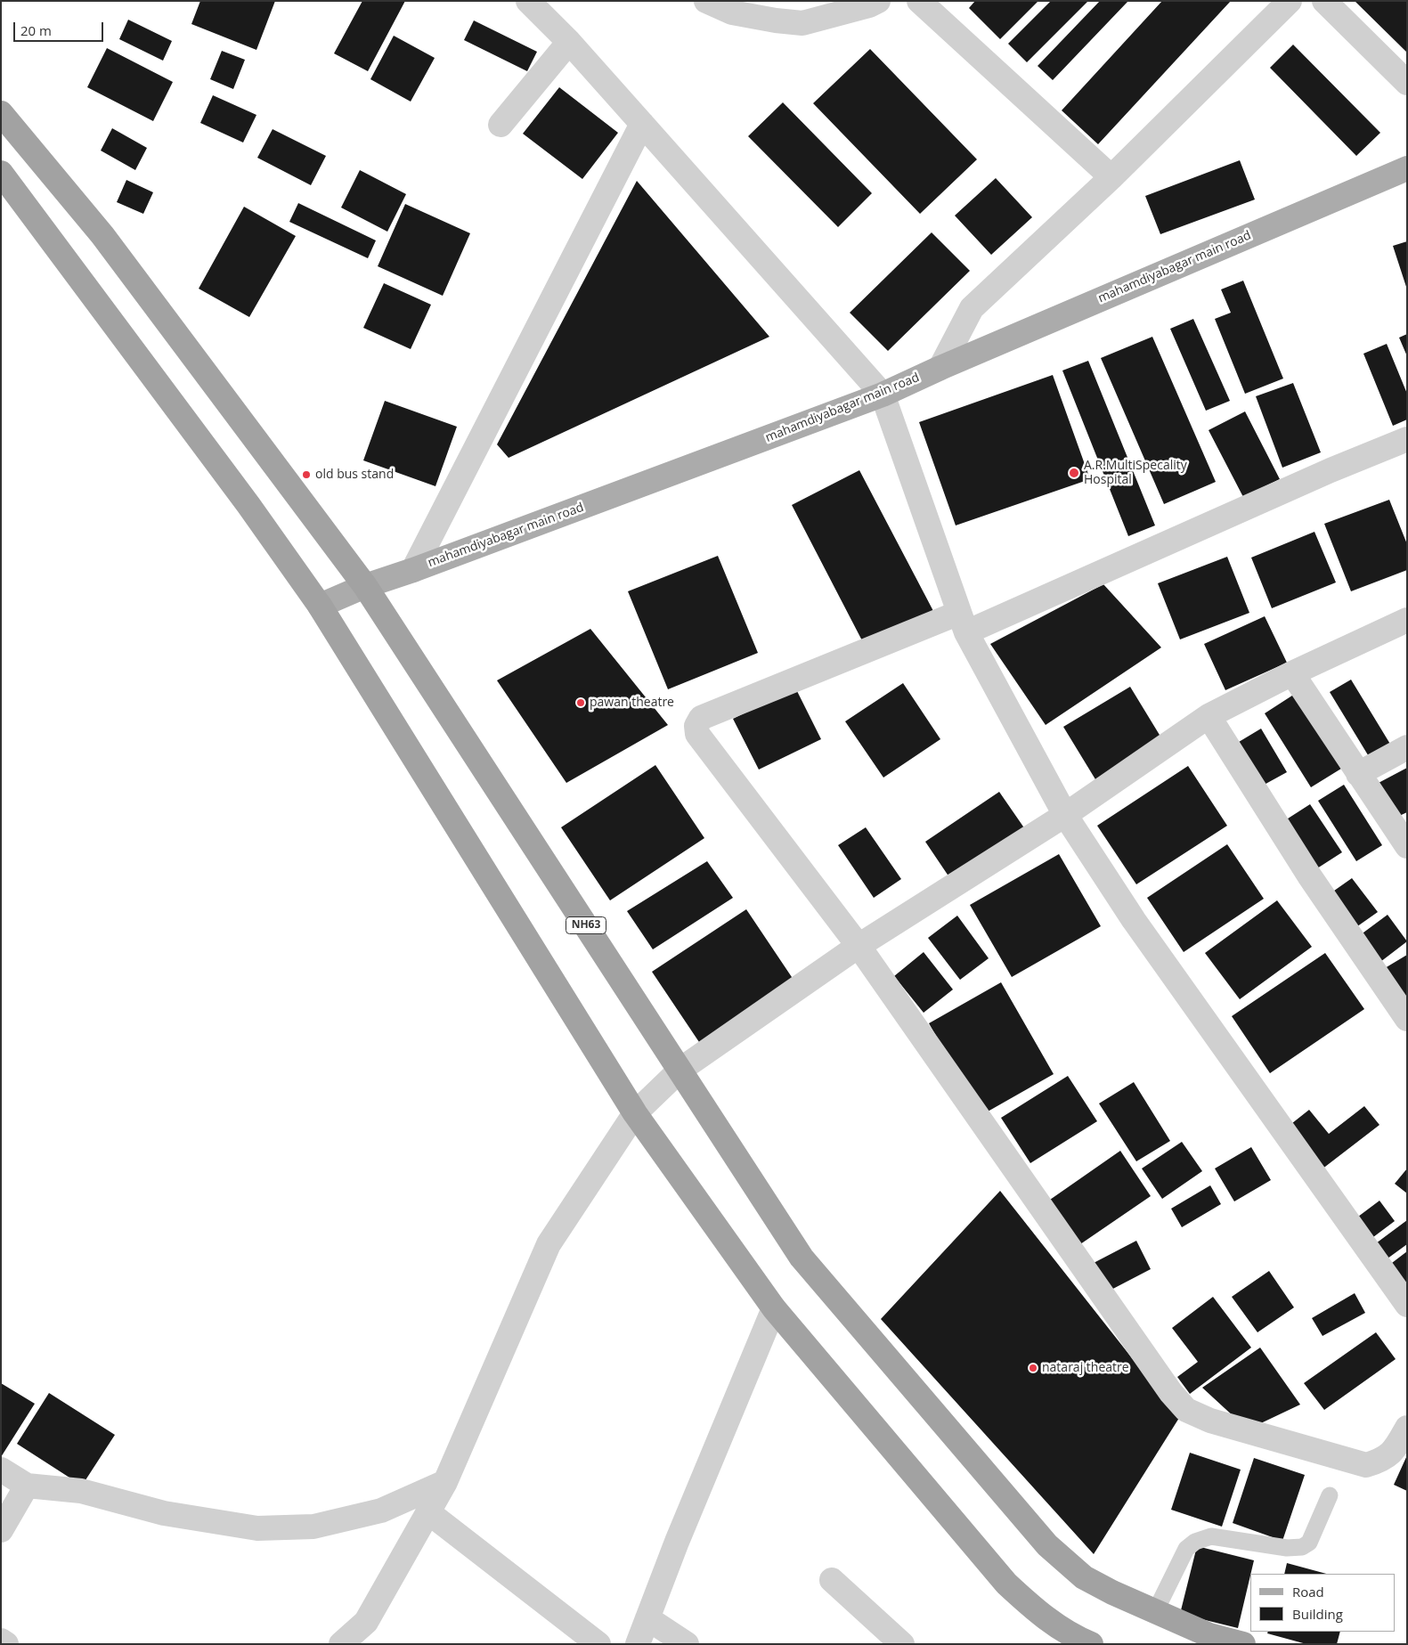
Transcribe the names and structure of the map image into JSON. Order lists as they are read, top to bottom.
{
  "streets": {
    "highway": ["NH63"],
    "main road": ["mahamdiyabagar main road"]
  },
  "crossings": [
    ["mahamdiyabagar main road", "NH63"]
  ],
  "places": [
    "A.R.MultiSpecality Hospital",
    "old bus stand",
    "pawan theatre",
    "nataraj theatre"
  ],
  "legend": ["Road", "Building"],
  "scale_bar": "20 m"
}
